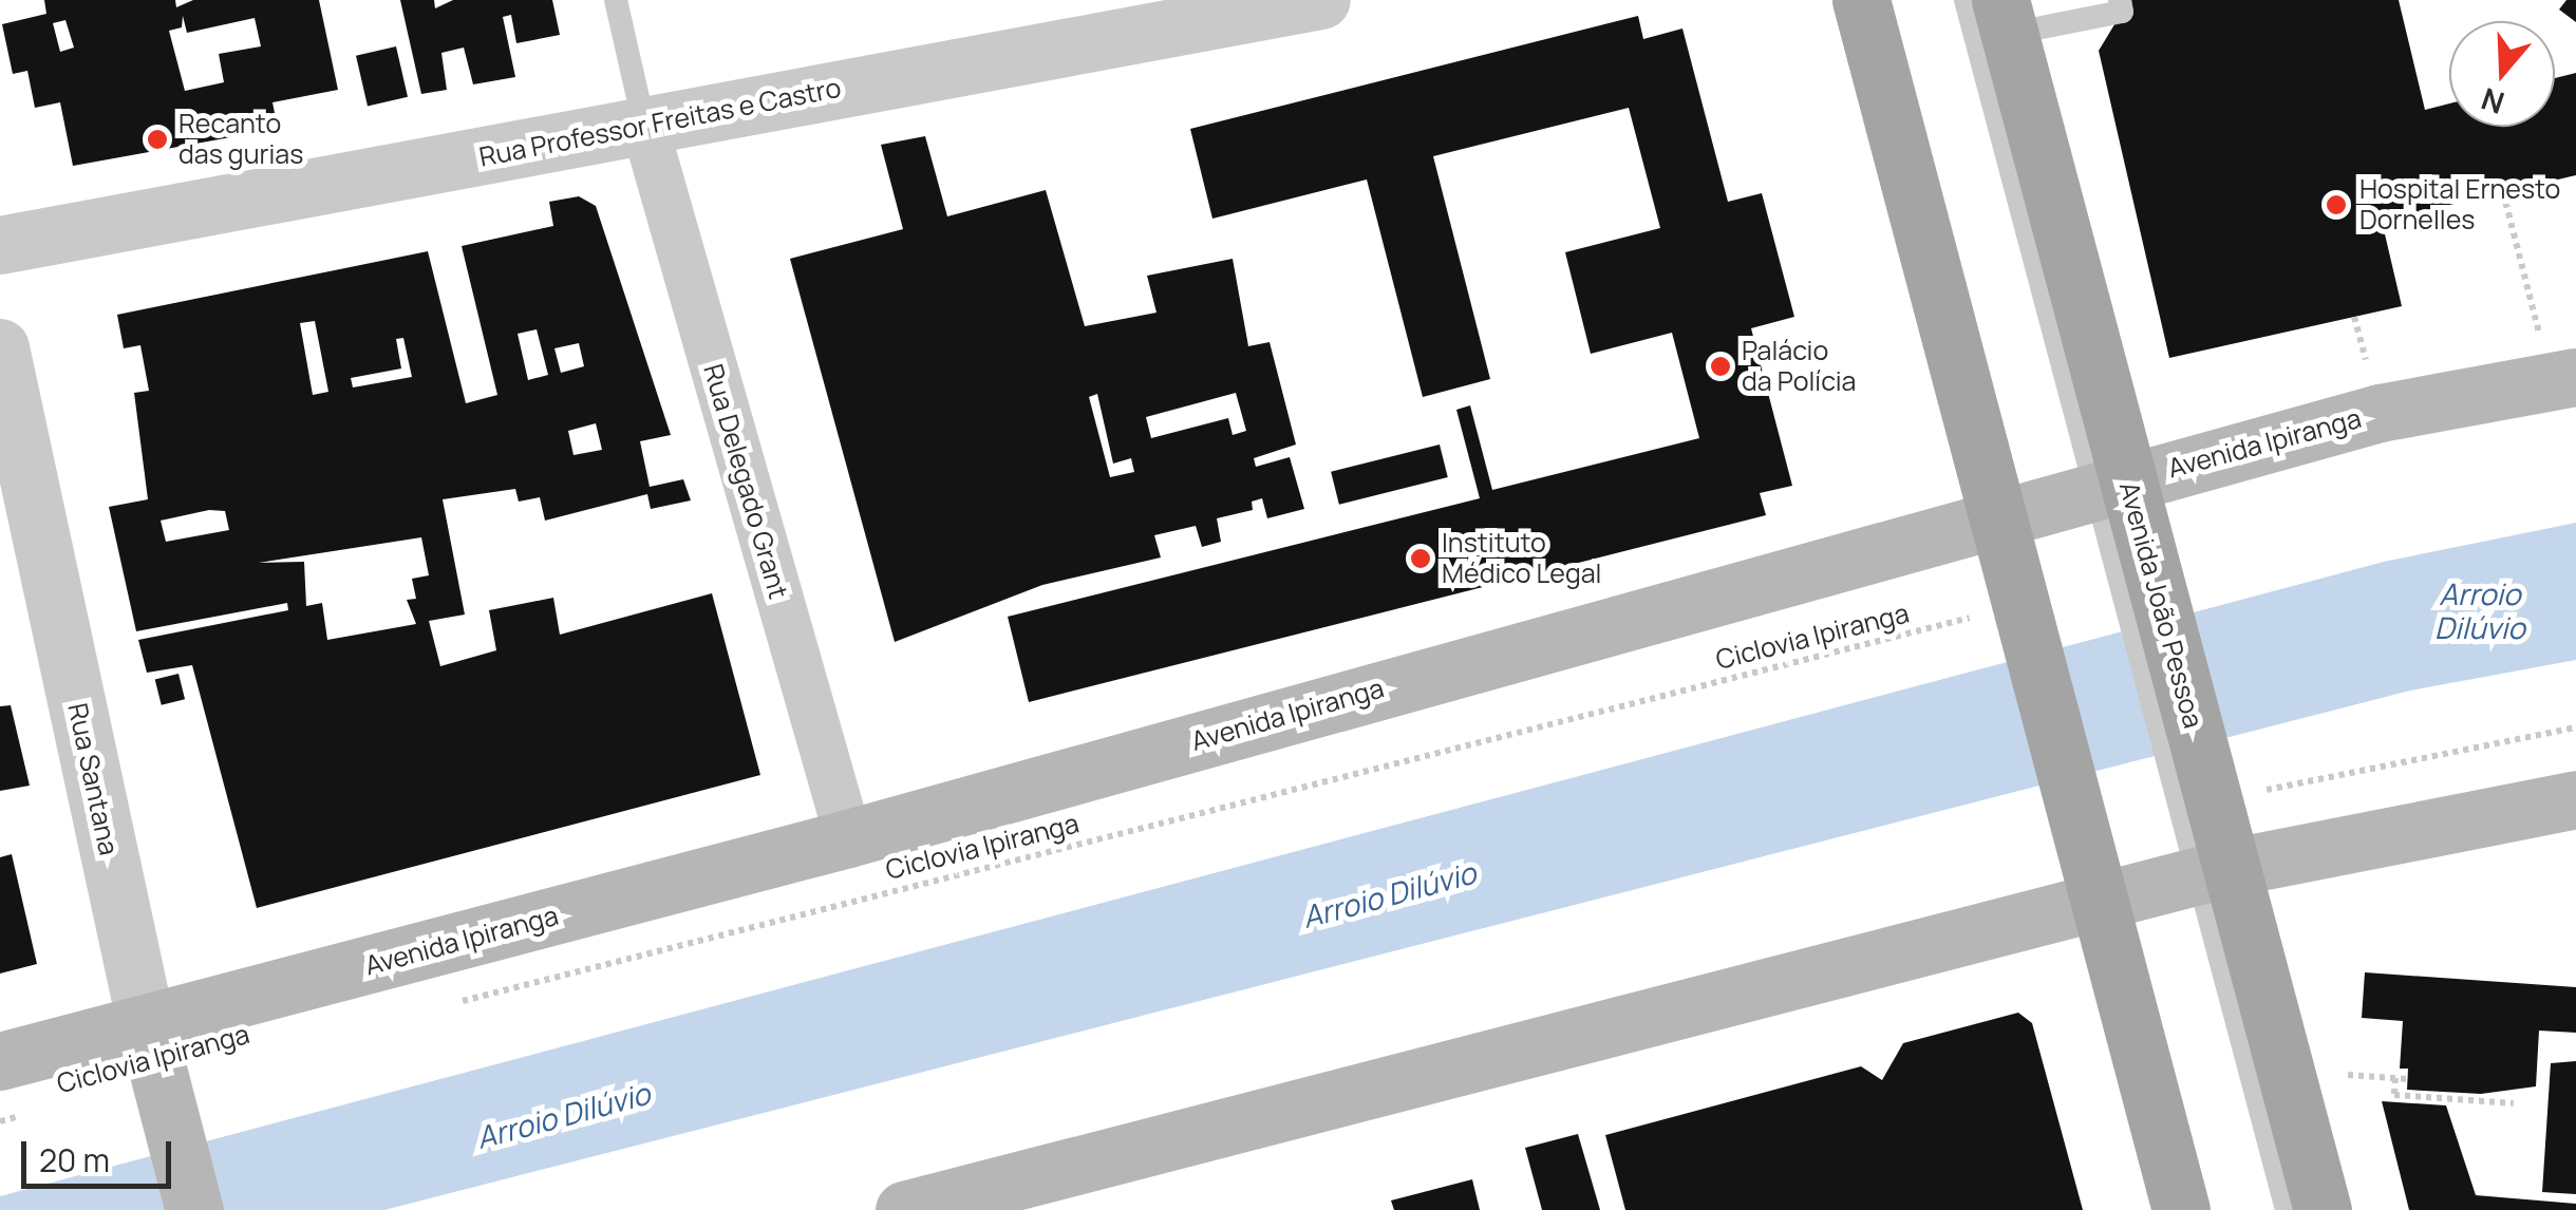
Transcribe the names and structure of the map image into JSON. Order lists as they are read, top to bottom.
{
  "streets": {
    "main road": ["Avenida Ipiranga", "Avenida João Pessoa", "Rua Santana"],
    "street": ["Rua Professor Freitas e Castro", "Rua Delegado Grant"],
    "path": ["Ciclovia Ipiranga"]
  },
  "crossings": [
    ["Rua Professor Freitas e Castro", "Rua Delegado Grant"],
    ["Avenida Ipiranga", "Rua Delegado Grant"],
    ["Avenida Ipiranga", "Avenida João Pessoa"],
    ["Avenida Ipiranga", "Rua Santana"]
  ],
  "water": ["Arroio Dilúvio"],
  "places": [
    "Recanto das gurias",
    "Hospital Ernesto Dornelles",
    "Palácio da Polícia",
    "Instituto Médico Legal"
  ],
  "scale_bar": "20 m",
  "north": "bottom"
}
